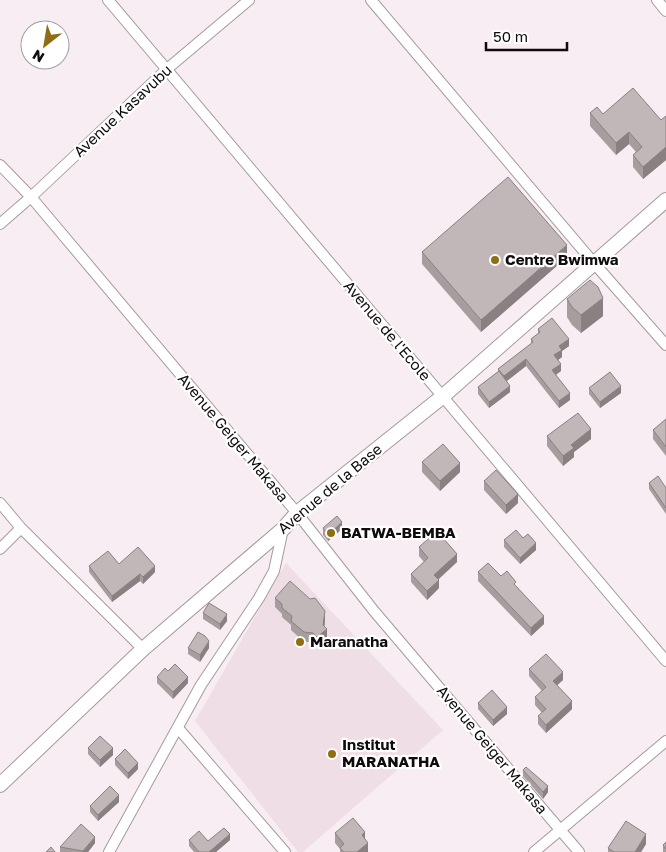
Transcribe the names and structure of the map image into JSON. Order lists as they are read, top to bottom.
{
  "streets": {
    "main road": ["Avenue de la Base"],
    "street": ["Avenue Kasavubu", "Avenue de l'Ecole", "Avenue Geiger Makasa"]
  },
  "crossings": [
    ["Avenue Kasavubu", "Avenue de l'Ecole"],
    ["Avenue Kasavubu", "Avenue Geiger Makasa"],
    ["Avenue de l'Ecole", "Avenue de la Base"],
    ["Avenue Geiger Makasa", "Avenue de la Base"]
  ],
  "places": [
    "Centre Bwimwa",
    "BATWA-BEMBA",
    "Maranatha",
    "Institut MARANATHA"
  ],
  "scale_bar": "50 m",
  "north": "bottom left"
}
